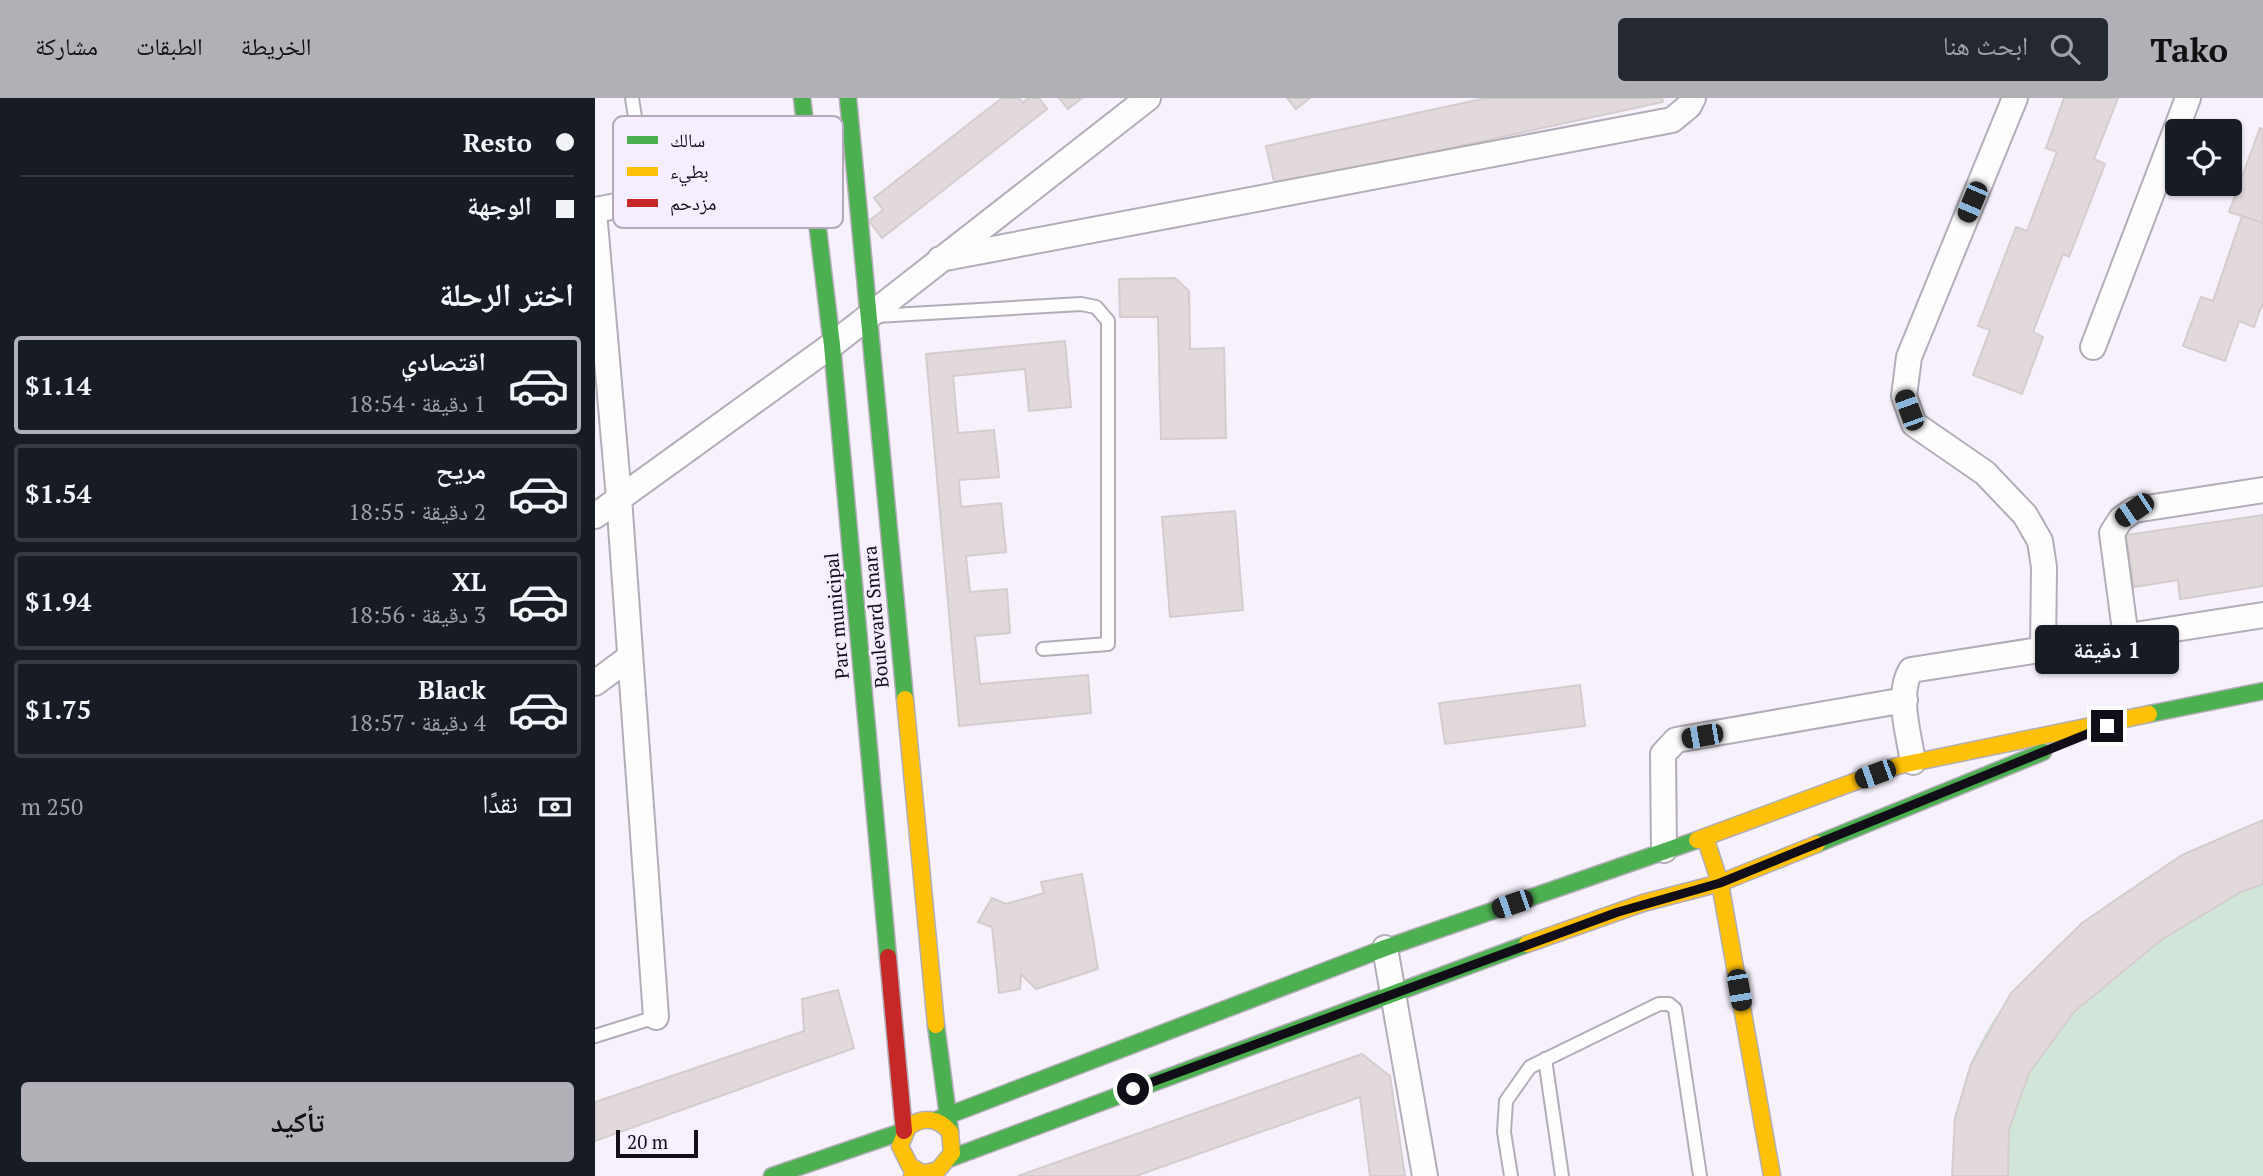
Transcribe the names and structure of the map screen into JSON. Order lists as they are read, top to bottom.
{
  "streets": {
    "main road": ["Parc municipal", "Boulevard Smara"]
  },
  "crossings": [
    ["Parc municipal", "Boulevard Smara"]
  ],
  "legend": ["سالك", "بطيء", "مزدحم"],
  "scale_bar": "20 m",
  "page": {
    "header": "Tako",
    "search": "ابحث هنا",
    "nav": ["الخريطة", "الطبقات", "مشاركة"],
    "banner": ["Resto", "الوجهة"],
    "heading": "اختر الرحلة",
    "list": [
      {
        "name": "اقتصادي",
        "note": "1 دقيقة · 18:54",
        "value": "$1.14"
      },
      {
        "name": "مريح",
        "note": "2 دقيقة · 18:55",
        "value": "$1.54"
      },
      {
        "name": "XL",
        "note": "3 دقيقة · 18:56",
        "value": "$1.94"
      },
      {
        "name": "Black",
        "note": "4 دقيقة · 18:57",
        "value": "$1.75"
      }
    ],
    "bubble": "1 دقيقة",
    "pay": ["نقدًا", "250 m"],
    "buttons": "تأكيد",
    "scale": "20 m"
  }
}
